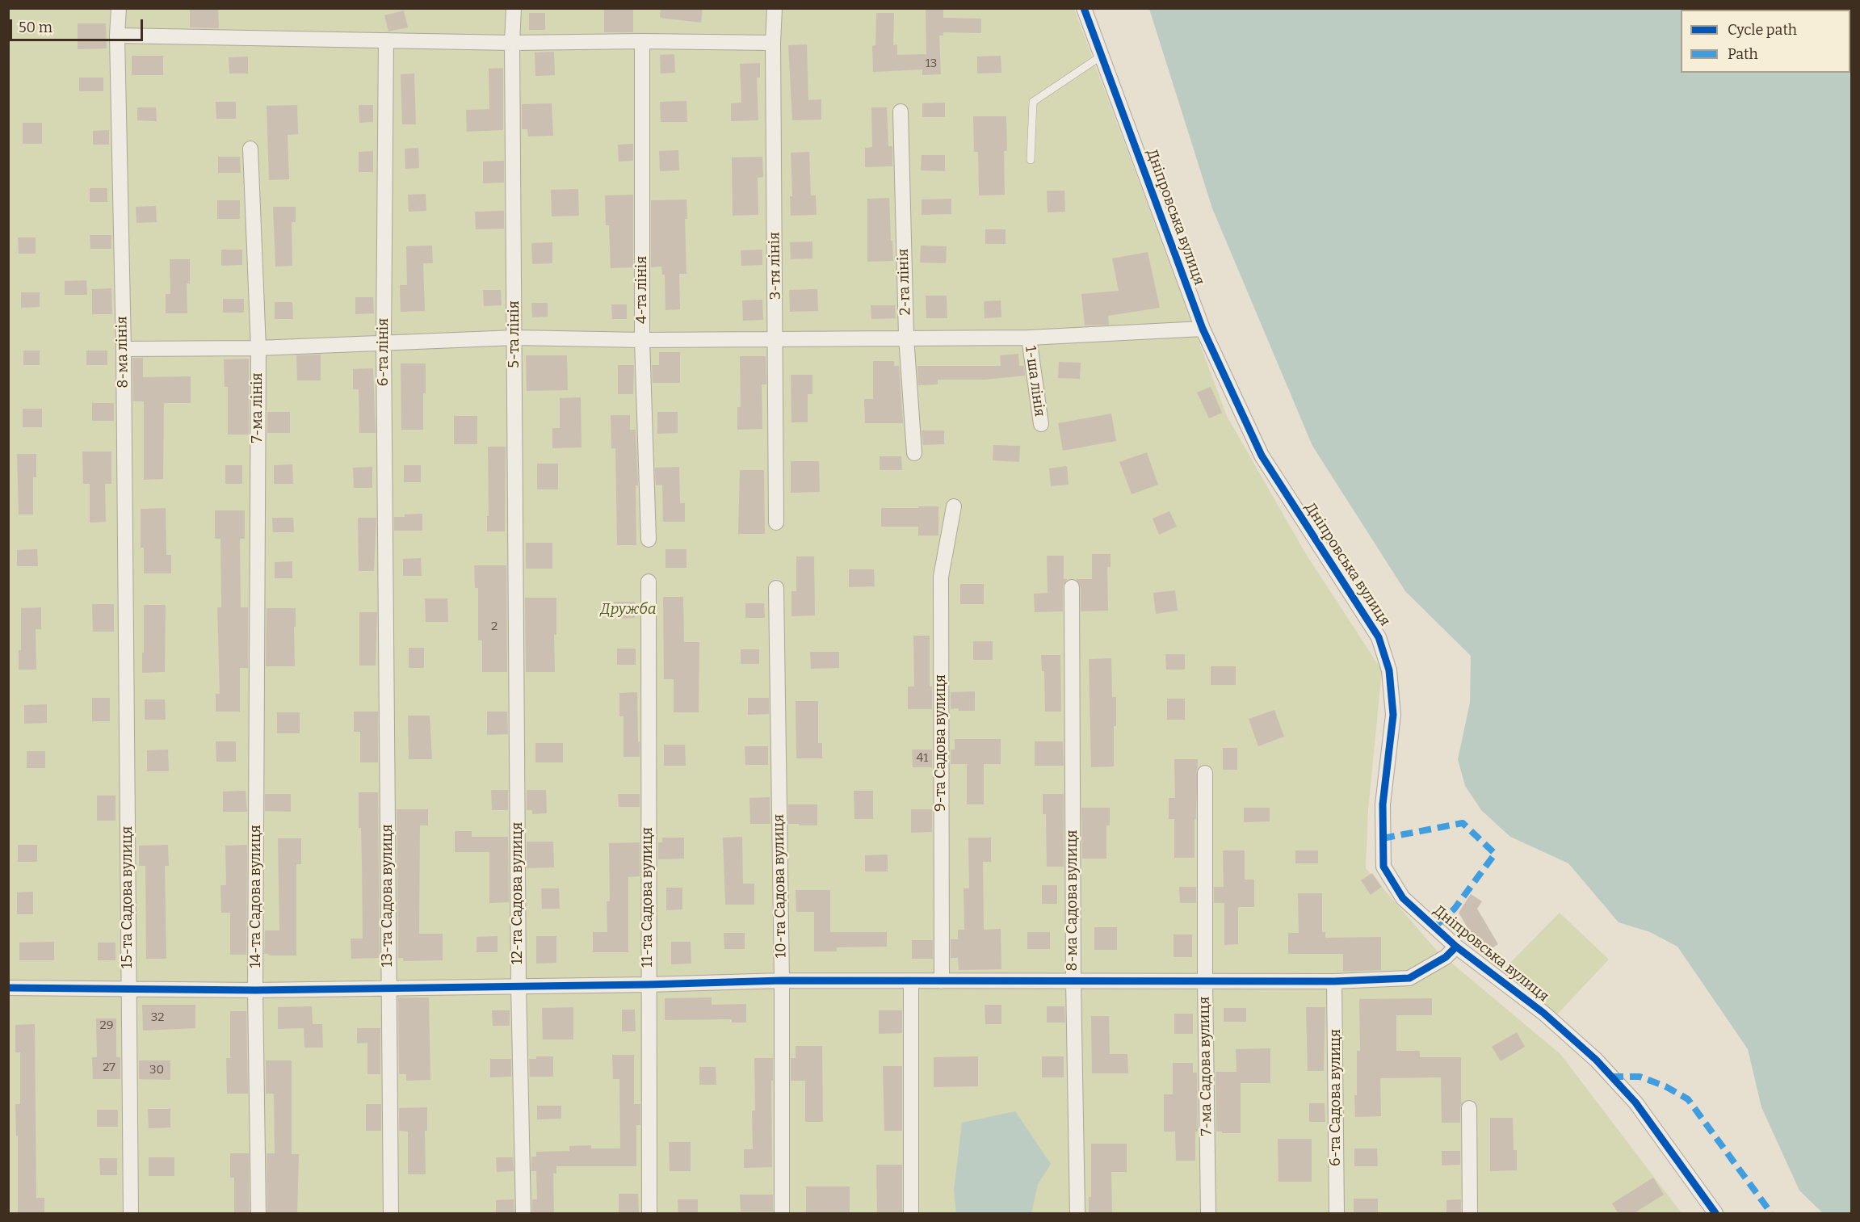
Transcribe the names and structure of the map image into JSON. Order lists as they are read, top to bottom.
{
  "streets": {
    "street": [
      "Дніпровська вулиця",
      "3-тя лінія",
      "2-га лінія",
      "4-та лінія",
      "5-та лінія",
      "8-ма лінія",
      "6-та лінія",
      "1-ша лінія",
      "7-ма лінія",
      "9-та Садова вулиця",
      "10-та Садова вулиця",
      "12-та Садова вулиця",
      "13-та Садова вулиця",
      "14-та Садова вулиця",
      "15-та Садова вулиця",
      "11-та Садова вулиця",
      "8-ма Садова вулиця",
      "7-ма Садова вулиця",
      "6-та Садова вулиця"
    ]
  },
  "crossings": [
    ["5-та лінія", "12-та Садова вулиця"],
    ["8-ма лінія", "15-та Садова вулиця"],
    ["6-та лінія", "13-та Садова вулиця"],
    ["7-ма лінія", "14-та Садова вулиця"]
  ],
  "parks": ["Дружба"],
  "house_numbers": [
    "13",
    "2",
    "41",
    "32",
    "29",
    "27",
    "30"
  ],
  "legend": ["Cycle path", "Path"],
  "scale_bar": "50 m"
}
